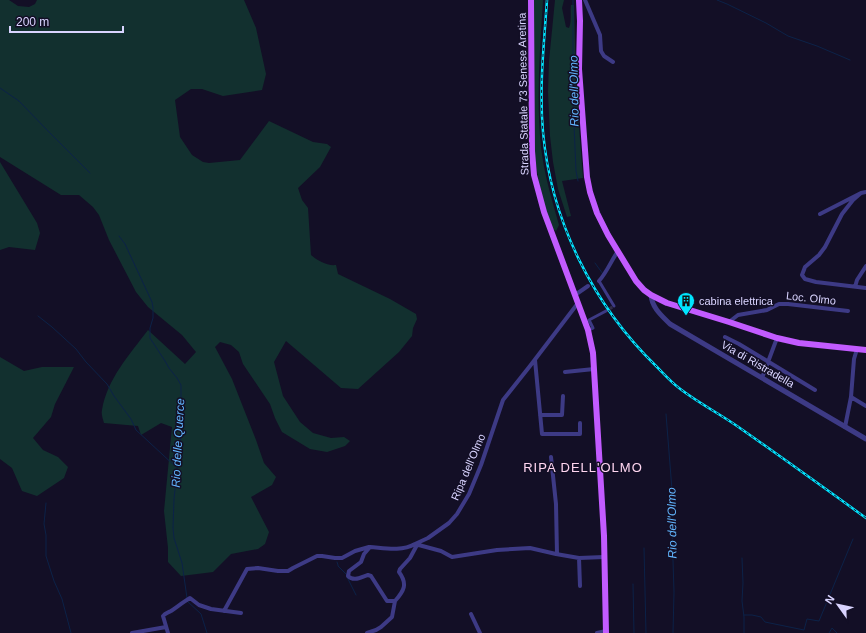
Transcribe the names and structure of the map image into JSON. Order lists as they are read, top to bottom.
{
  "streets": {
    "main road": ["Strada Statale 73 Senese Aretina"],
    "street": ["Loc. Olmo", "Via di Ristradella", "Ripa dell'Olmo"]
  },
  "crossings": [
    ["Strada Statale 73 Senese Aretina", "Ripa dell'Olmo"]
  ],
  "districts": ["RIPA DELL'OLMO"],
  "water": ["Rio dell'Olmo", "Rio delle Querce"],
  "places": {
    "building": ["cabina elettrica"]
  },
  "scale_bar": "200 m",
  "north": "top left"
}
